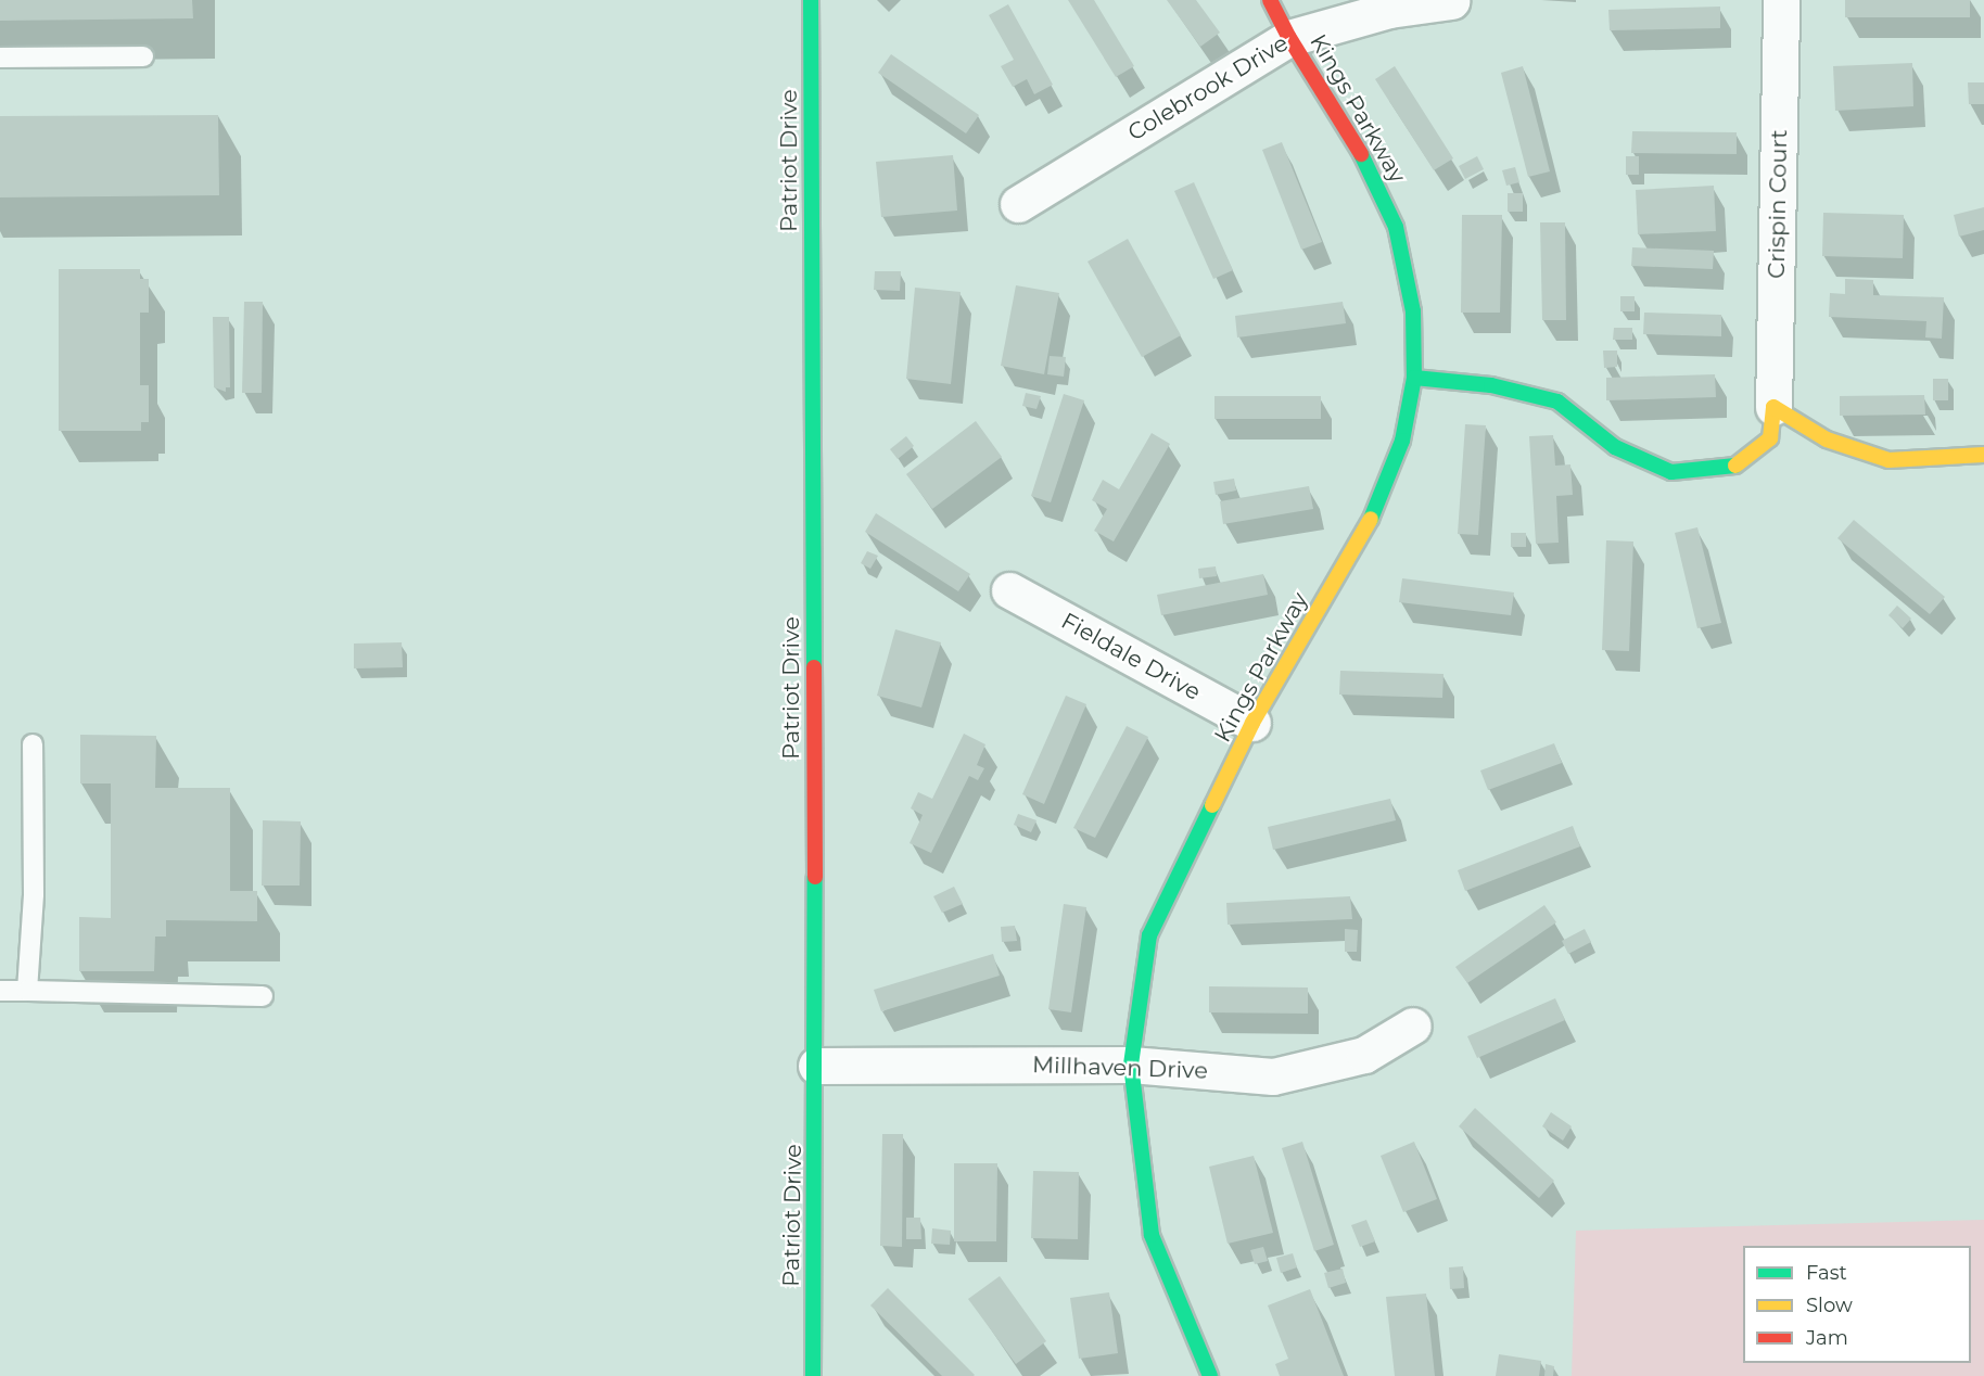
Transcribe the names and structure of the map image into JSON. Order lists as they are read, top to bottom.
{
  "streets": {
    "street": [
      "Colebrook Drive",
      "Kings Parkway",
      "Patriot Drive",
      "Crispin Court",
      "Fieldale Drive",
      "Millhaven Drive"
    ]
  },
  "crossings": [
    ["Colebrook Drive", "Kings Parkway"],
    ["Kings Parkway", "Fieldale Drive"],
    ["Kings Parkway", "Millhaven Drive"],
    ["Patriot Drive", "Millhaven Drive"]
  ],
  "legend": ["Fast", "Slow", "Jam"]
}
